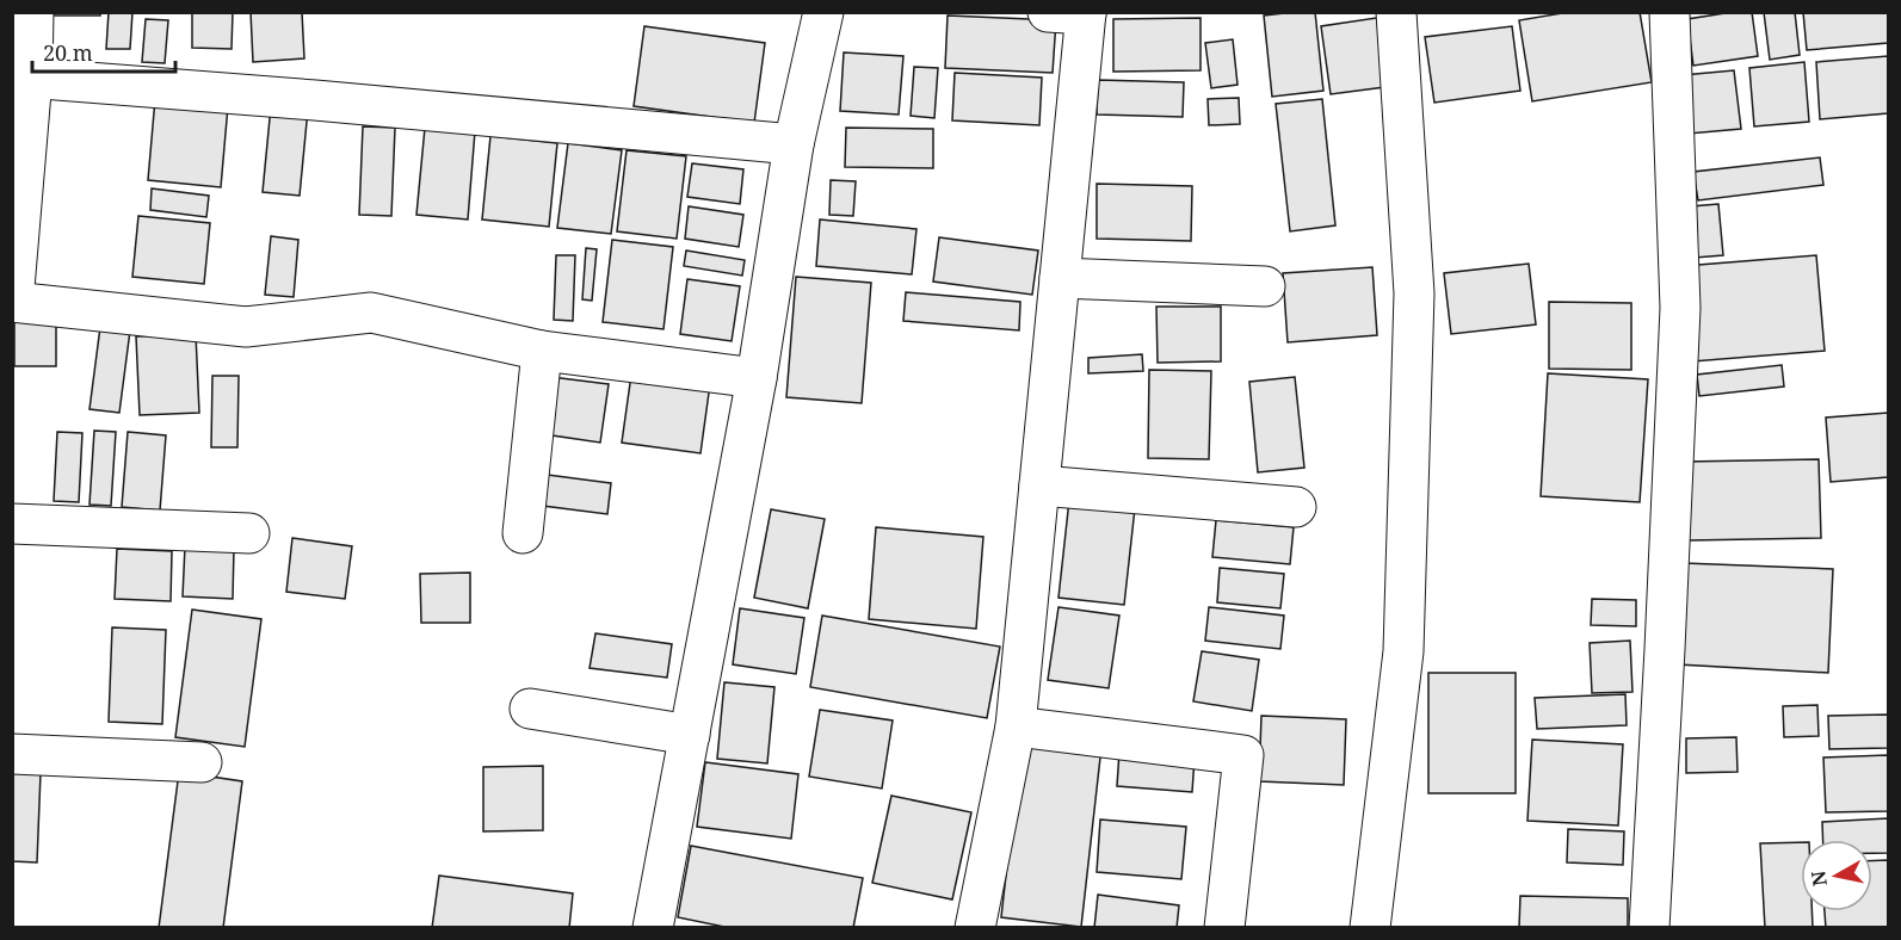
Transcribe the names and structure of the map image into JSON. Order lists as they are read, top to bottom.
{
  "scale_bar": "20 m",
  "north": "left"
}
